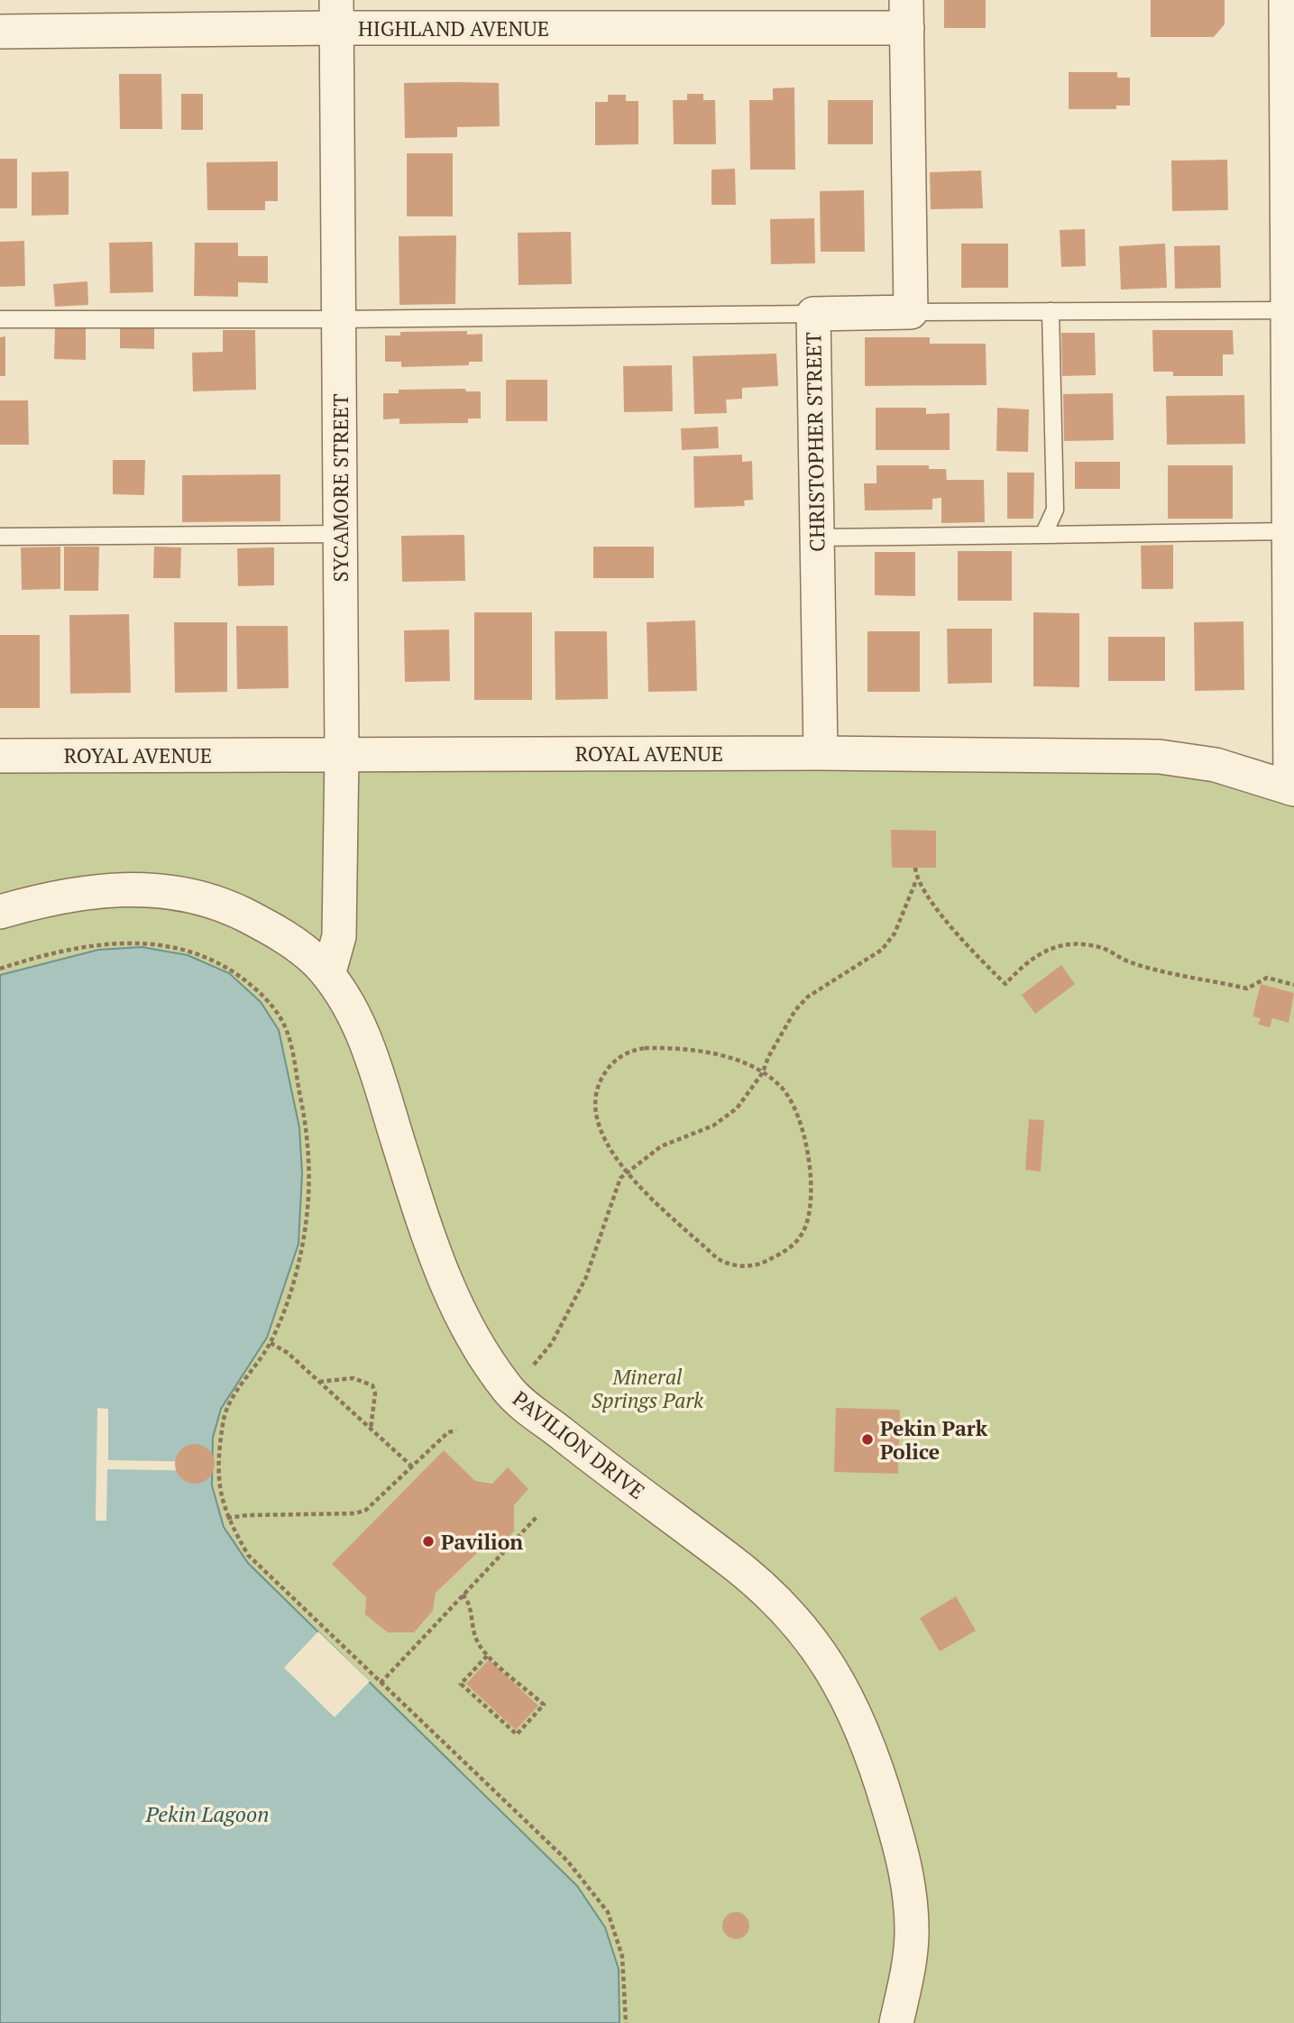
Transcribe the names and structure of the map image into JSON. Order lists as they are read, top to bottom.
{
  "streets": {
    "street": [
      "HIGHLAND AVENUE",
      "CHRISTOPHER STREET",
      "SYCAMORE STREET",
      "ROYAL AVENUE",
      "PAVILION DRIVE"
    ]
  },
  "crossings": [
    ["HIGHLAND AVENUE", "SYCAMORE STREET"],
    ["CHRISTOPHER STREET", "ROYAL AVENUE"],
    ["SYCAMORE STREET", "ROYAL AVENUE"],
    ["SYCAMORE STREET", "PAVILION DRIVE"]
  ],
  "water": ["Pekin Lagoon"],
  "parks": ["Mineral Springs Park"],
  "places": ["Pekin Park Police", "Pavilion"]
}
